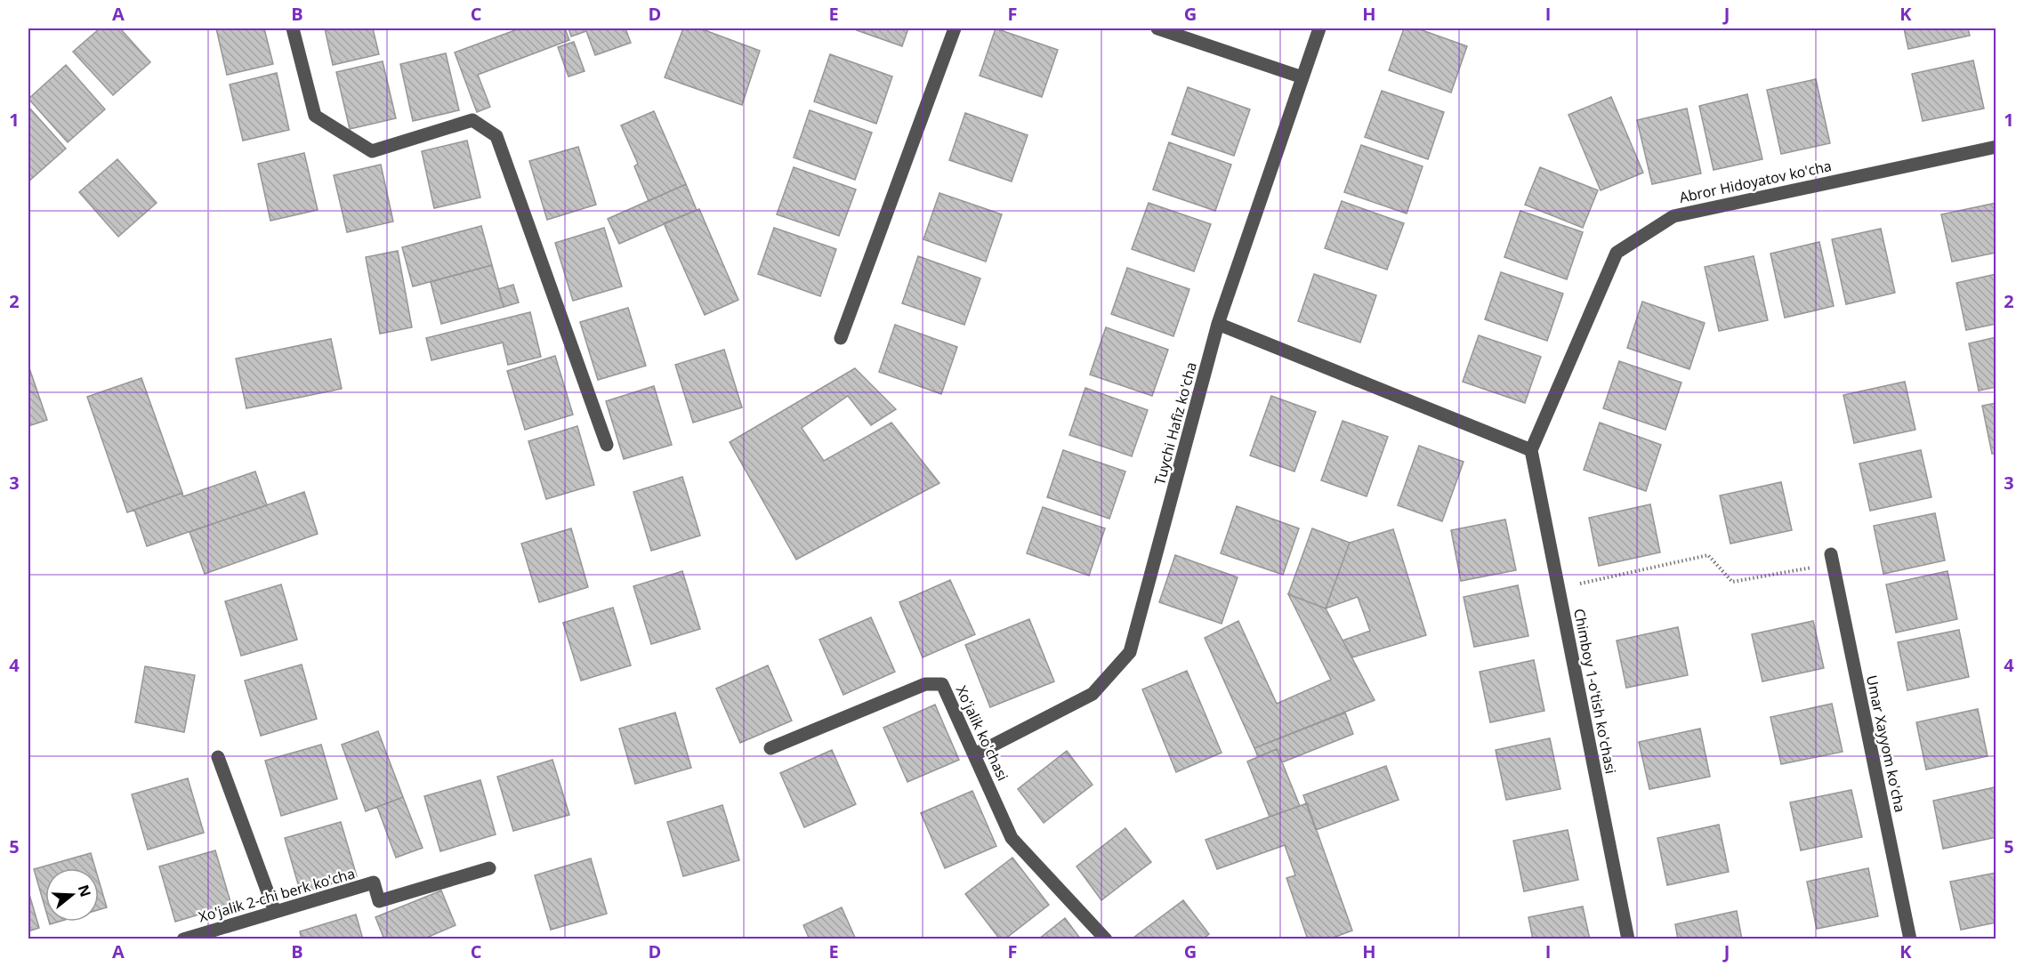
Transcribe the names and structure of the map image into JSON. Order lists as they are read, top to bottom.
{
  "streets": {
    "street": [
      "Abror Hidoyatov ko'cha",
      "Tuychi Hafiz ko'cha",
      "Chimboy 1-o'tish ko'chasi",
      "Xo'jalik ko'chasi",
      "Umar Xayyom ko'cha",
      "Xo'jalik 2-chi berk ko'cha"
    ]
  },
  "crossings": [
    ["Abror Hidoyatov ko'cha", "Chimboy 1-o'tish ko'chasi"],
    ["Tuychi Hafiz ko'cha", "Xo'jalik ko'chasi"]
  ],
  "north": "right",
  "grid": {
    "columns": [
      "A",
      "B",
      "C",
      "D",
      "E",
      "F",
      "G",
      "H",
      "I",
      "J",
      "K"
    ],
    "rows": [
      "1",
      "2",
      "3",
      "4",
      "5"
    ]
  }
}
